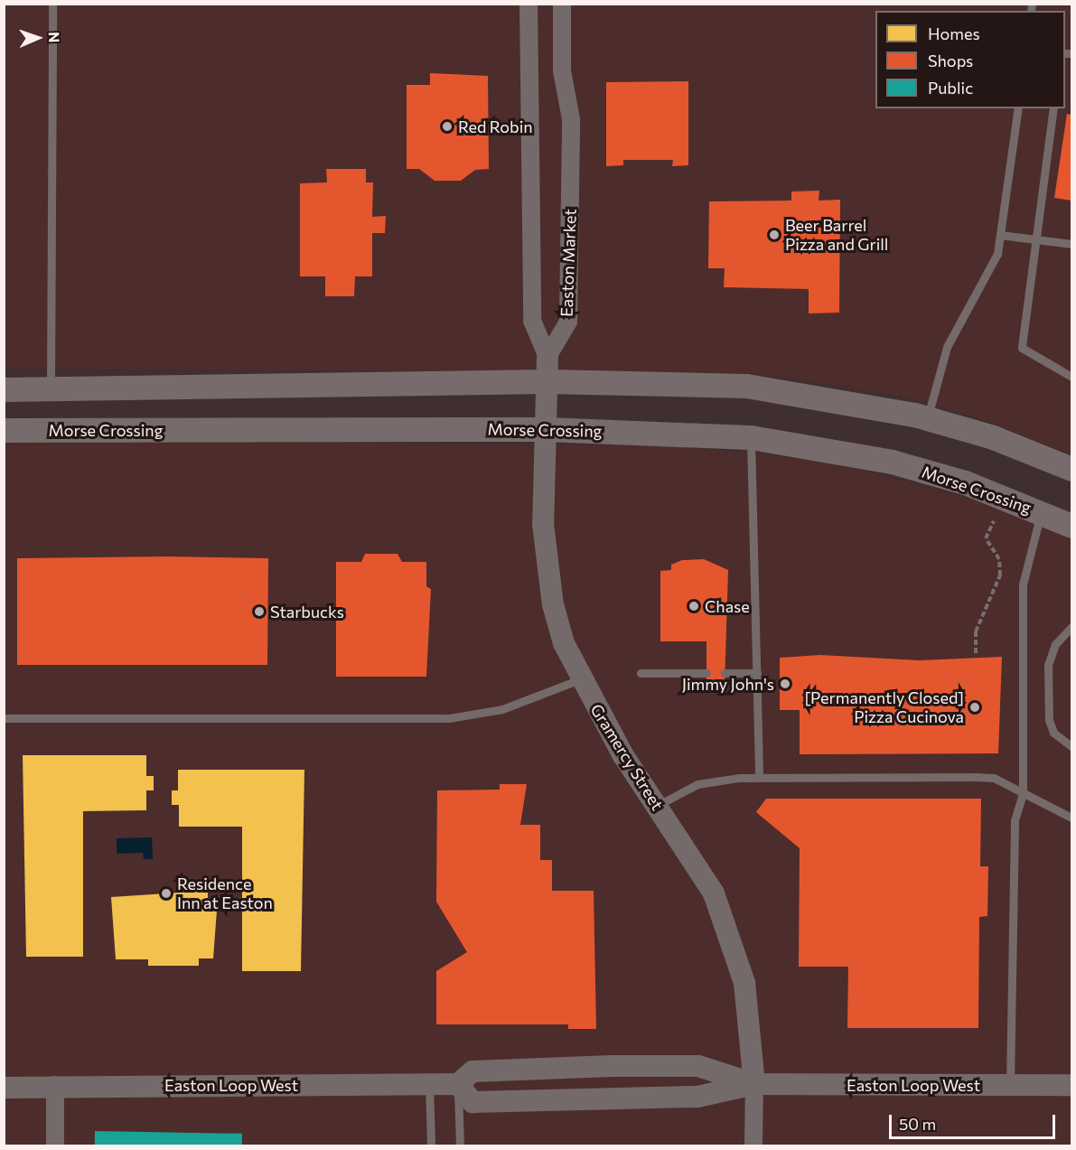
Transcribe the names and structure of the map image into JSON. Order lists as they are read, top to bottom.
{
  "streets": {
    "main road": ["Morse Crossing"],
    "street": ["Easton Market", "Gramercy Street", "Easton Loop West"]
  },
  "crossings": [
    ["Easton Market", "Gramercy Street"],
    ["Morse Crossing", "Gramercy Street"],
    ["Gramercy Street", "Easton Loop West"]
  ],
  "places": [
    "Red Robin",
    "Beer Barrel Pizza and Grill",
    "Chase",
    "Starbucks",
    "Jimmy John's",
    "[Permanently Closed] Pizza Cucinova",
    "Residence Inn at Easton"
  ],
  "legend": ["Homes", "Shops", "Public"],
  "scale_bar": "50 m",
  "north": "right"
}
